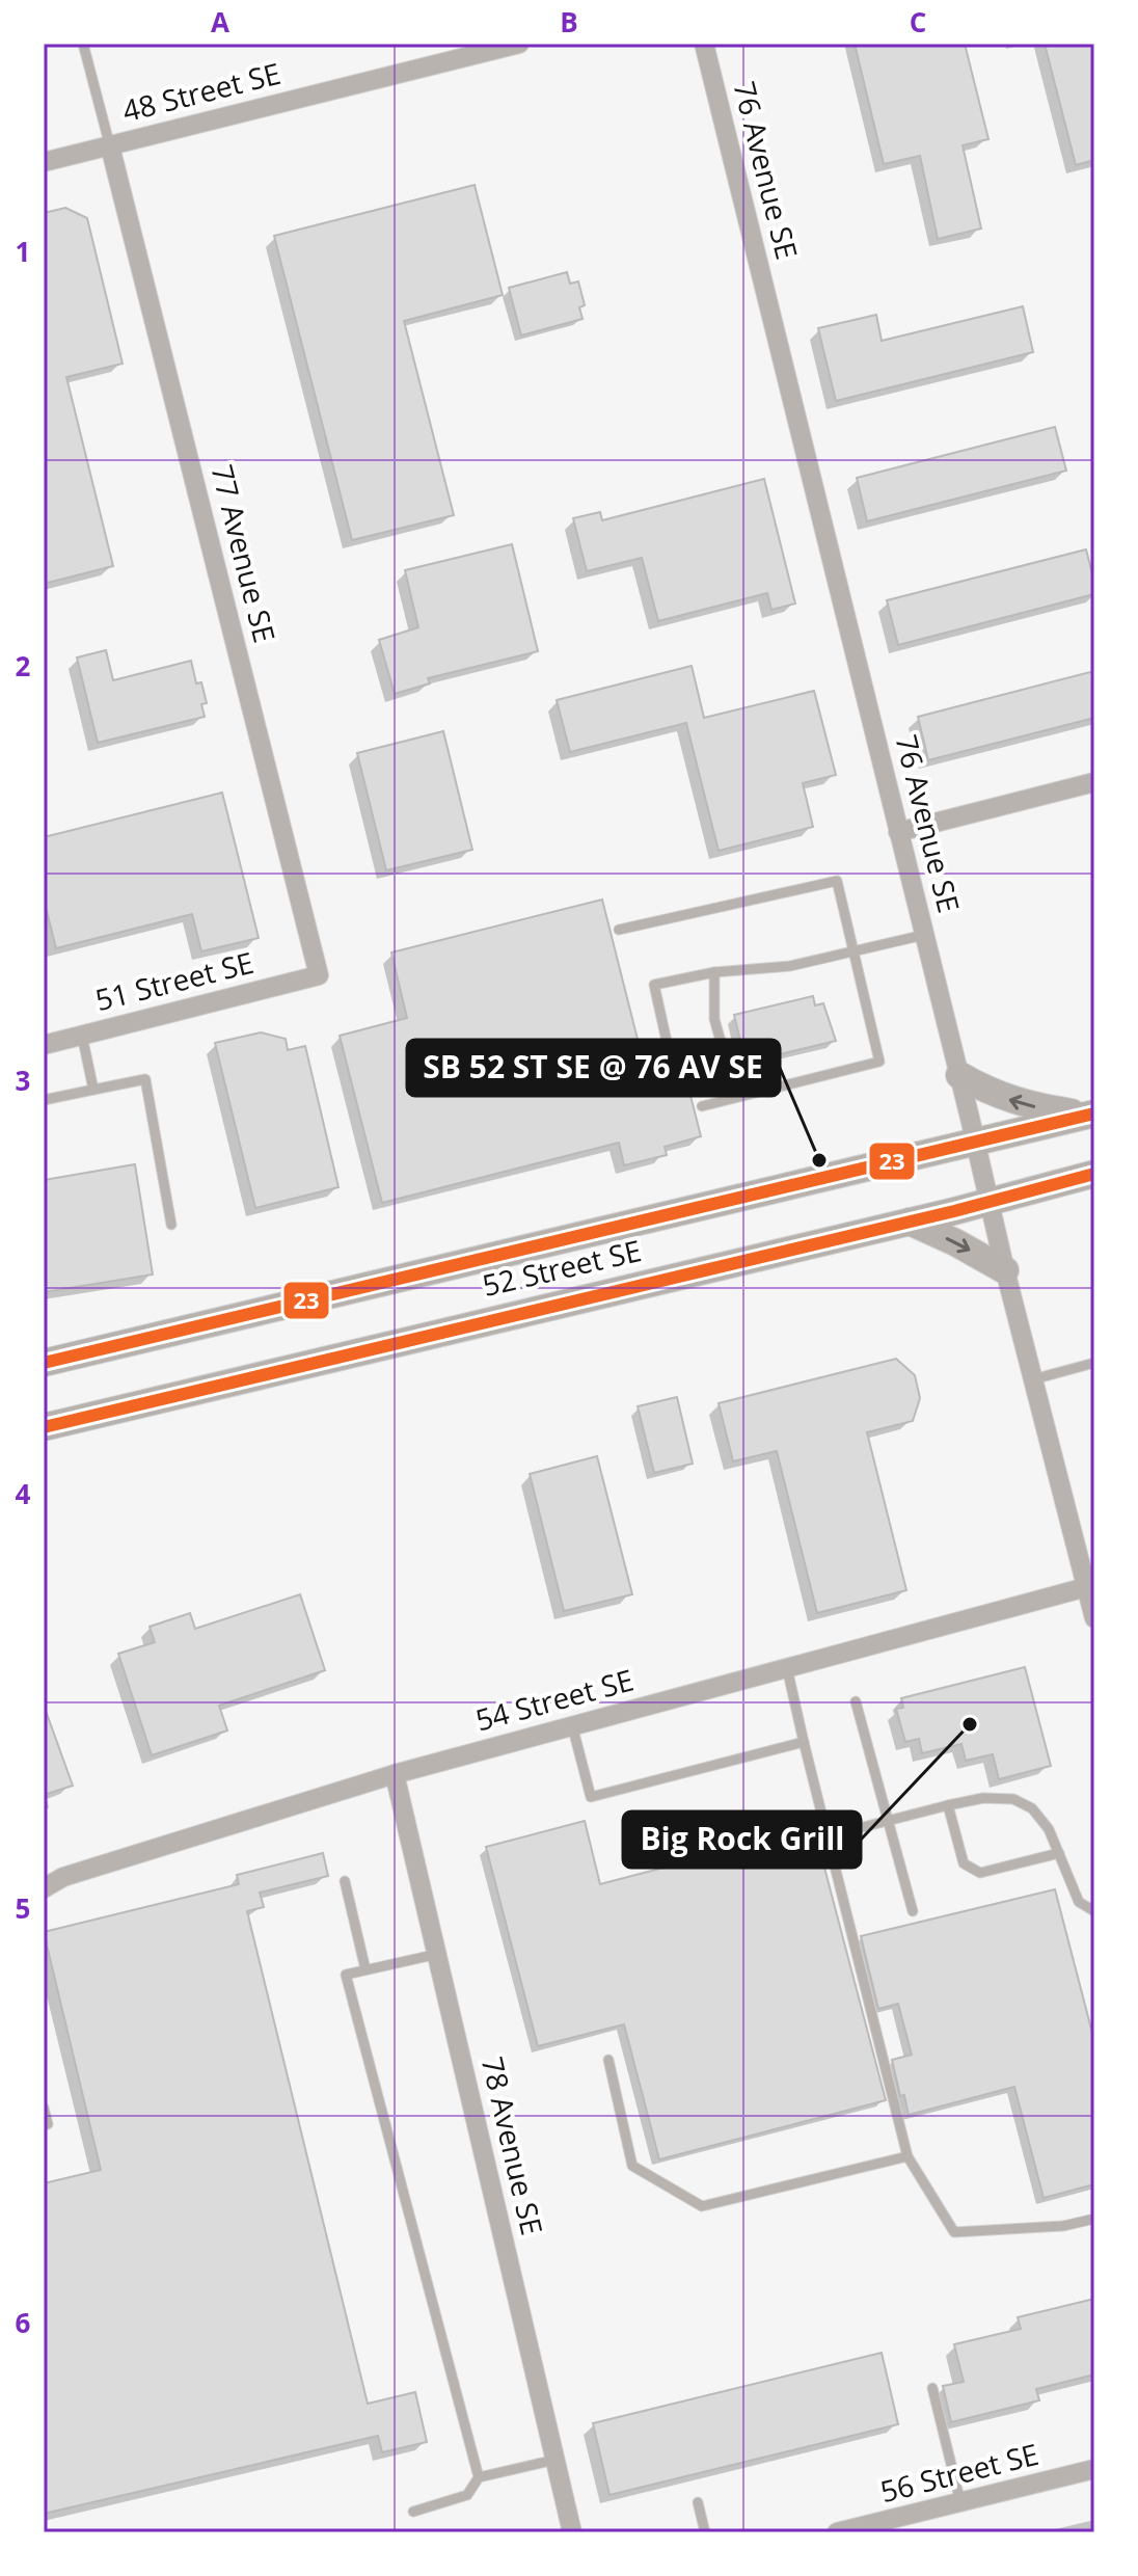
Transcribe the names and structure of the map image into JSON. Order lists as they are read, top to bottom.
{
  "streets": {
    "main road": ["52 Street SE"],
    "street": [
      "48 Street SE",
      "76 Avenue SE",
      "77 Avenue SE",
      "51 Street SE",
      "54 Street SE",
      "78 Avenue SE",
      "56 Street SE"
    ]
  },
  "crossings": [
    ["48 Street SE", "77 Avenue SE"],
    ["76 Avenue SE", "52 Street SE"],
    ["76 Avenue SE", "54 Street SE"],
    ["77 Avenue SE", "51 Street SE"],
    ["54 Street SE", "78 Avenue SE"]
  ],
  "places": ["SB 52 ST SE @ 76 AV SE", "Big Rock Grill"],
  "lines": ["transit line 23"],
  "grid": {
    "columns": ["A", "B", "C"],
    "rows": [
      "1",
      "2",
      "3",
      "4",
      "5",
      "6"
    ]
  }
}
